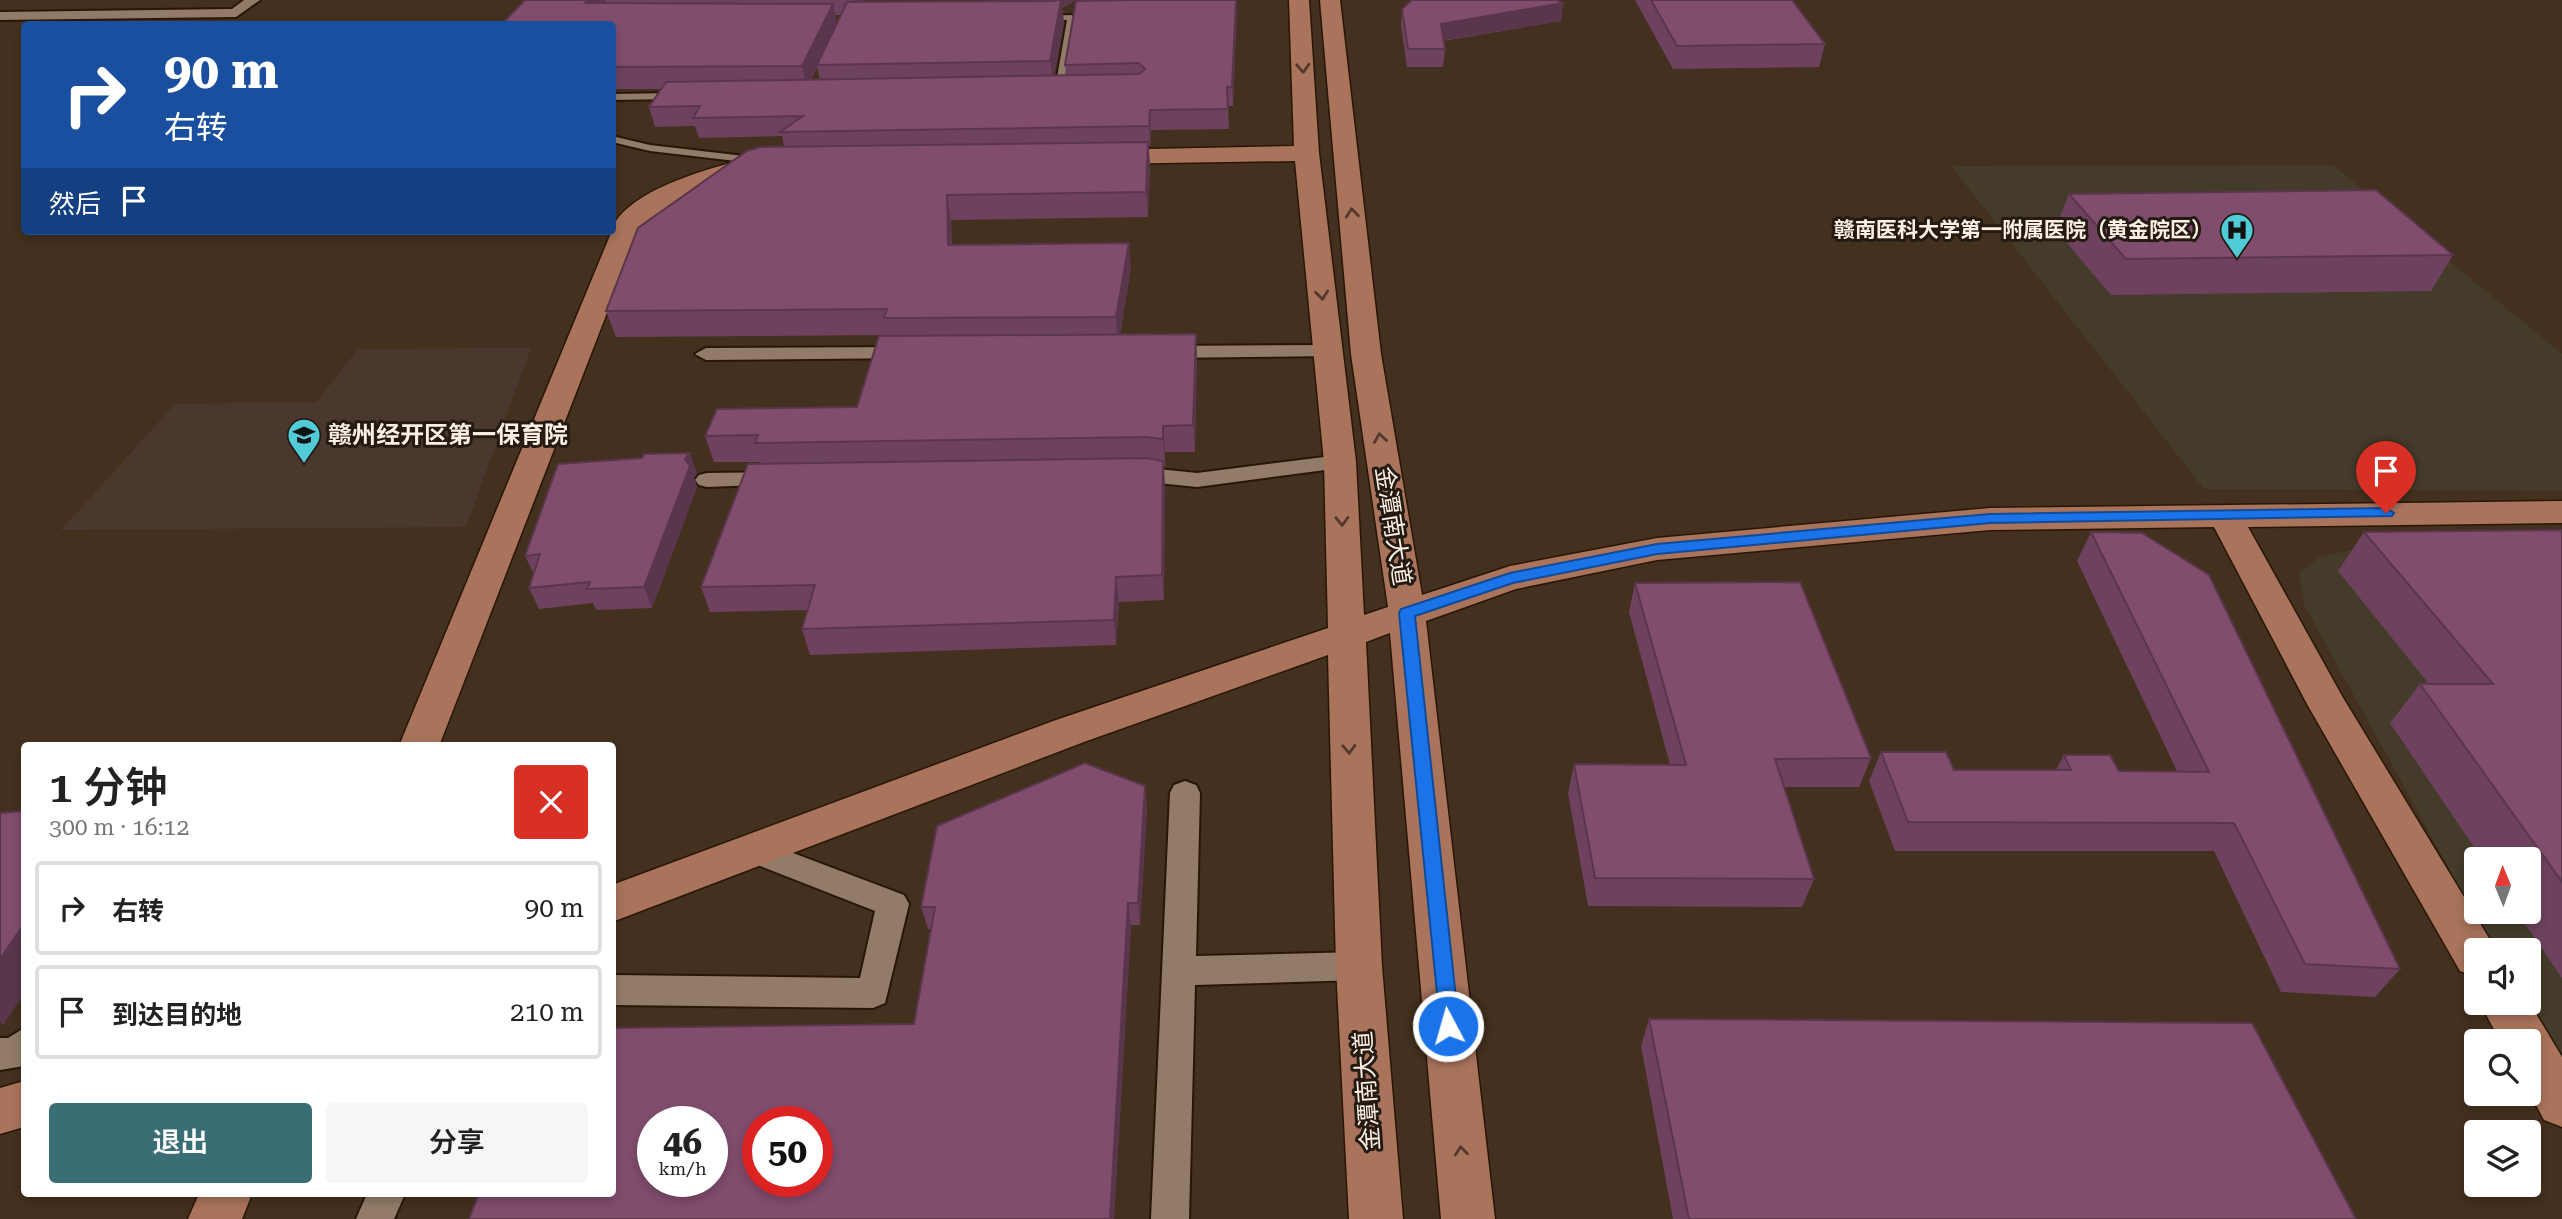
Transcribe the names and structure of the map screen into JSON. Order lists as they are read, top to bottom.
{
  "streets": {
    "main road": ["金潭南大道"]
  },
  "places": {
    "hospital": ["赣南医科大学第一附属医院（黄金院区）"],
    "school or university": ["赣州经开区第一保育院"]
  },
  "north": "top",
  "page": {
    "turn": ["90 m", "右转"],
    "then": "然后",
    "heading": ["1 分钟", "300 m · 16:12"],
    "list": [
      {
        "name": "右转",
        "value": "90 m"
      },
      {
        "name": "到达目的地",
        "value": "210 m"
      }
    ],
    "buttons": ["退出", "分享"],
    "speed": "46 km/h",
    "limit": "50"
  }
}
